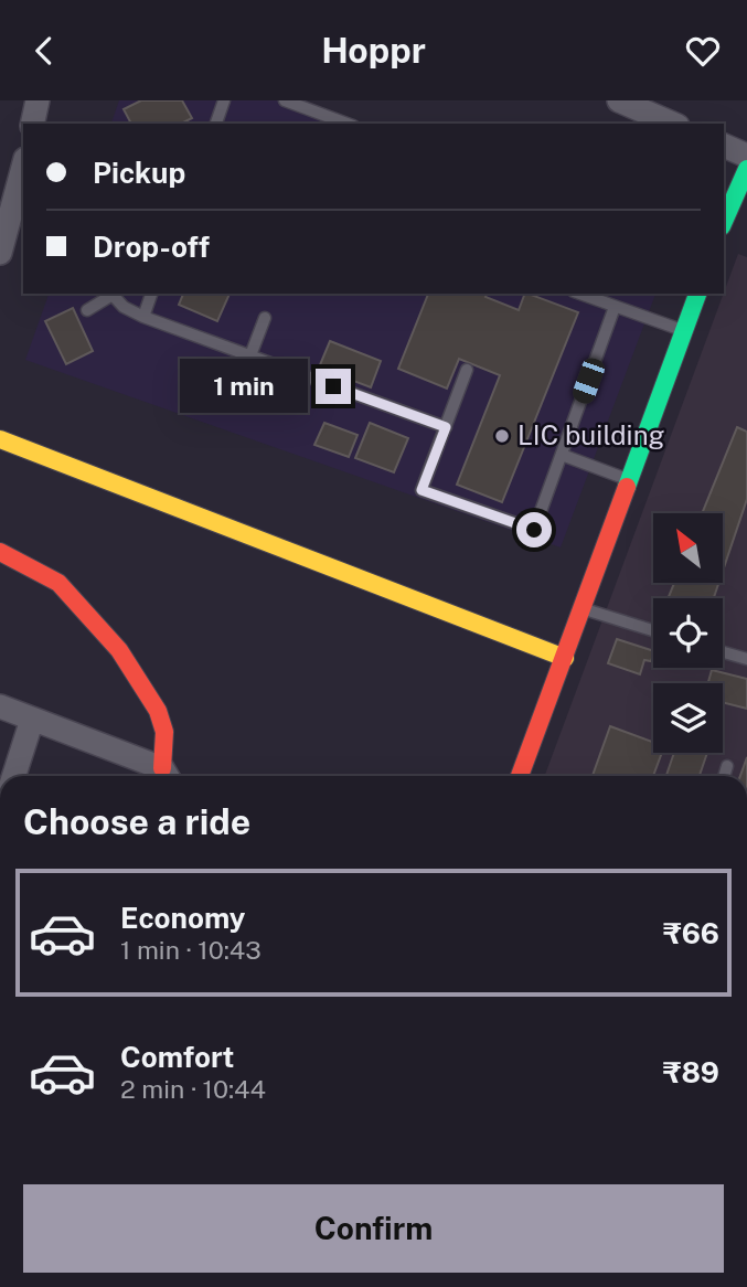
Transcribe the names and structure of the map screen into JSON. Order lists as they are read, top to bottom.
{
  "places": ["LIC building"],
  "north": "top left",
  "page": {
    "header": "Hoppr",
    "banner": ["Pickup", "Drop-off"],
    "bubble": "1 min",
    "heading": "Choose a ride",
    "list": [
      {
        "name": "Economy",
        "note": "1 min · 10:43",
        "value": "₹66"
      },
      {
        "name": "Comfort",
        "note": "2 min · 10:44",
        "value": "₹89"
      }
    ],
    "buttons": "Confirm"
  }
}
